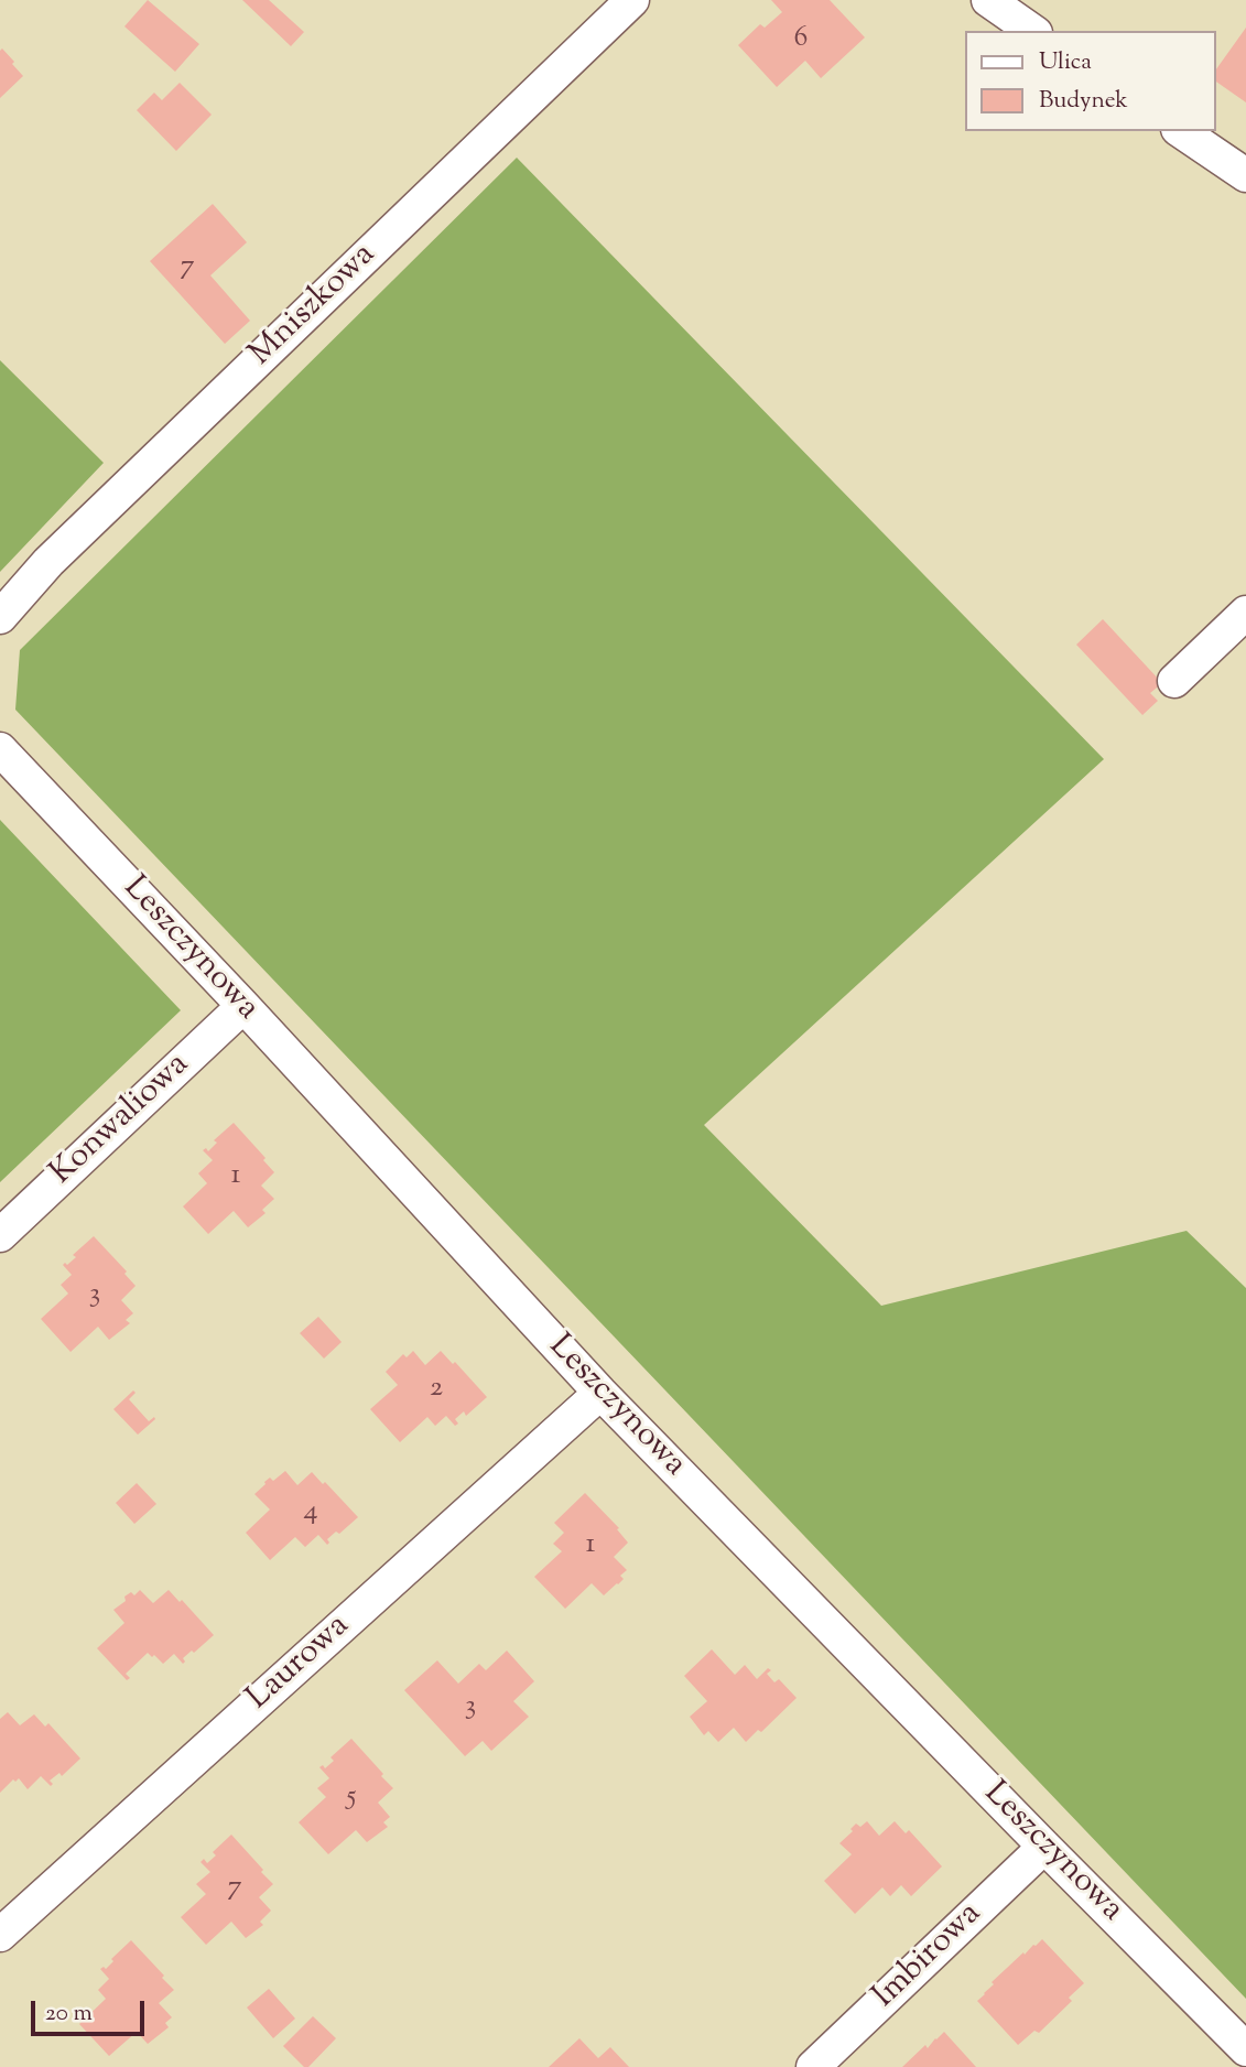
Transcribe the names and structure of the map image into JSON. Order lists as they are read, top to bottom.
{
  "streets": {
    "street": [
      "Mniszkowa",
      "Leszczynowa",
      "Konwaliowa",
      "Laurowa",
      "Imbirowa"
    ]
  },
  "crossings": [
    ["Leszczynowa", "Konwaliowa"],
    ["Leszczynowa", "Laurowa"],
    ["Leszczynowa", "Imbirowa"]
  ],
  "house_numbers": [
    "6",
    "7",
    "1",
    "3",
    "2",
    "4",
    "1",
    "3",
    "5",
    "7"
  ],
  "legend": ["Ulica", "Budynek"],
  "scale_bar": "20 m"
}
